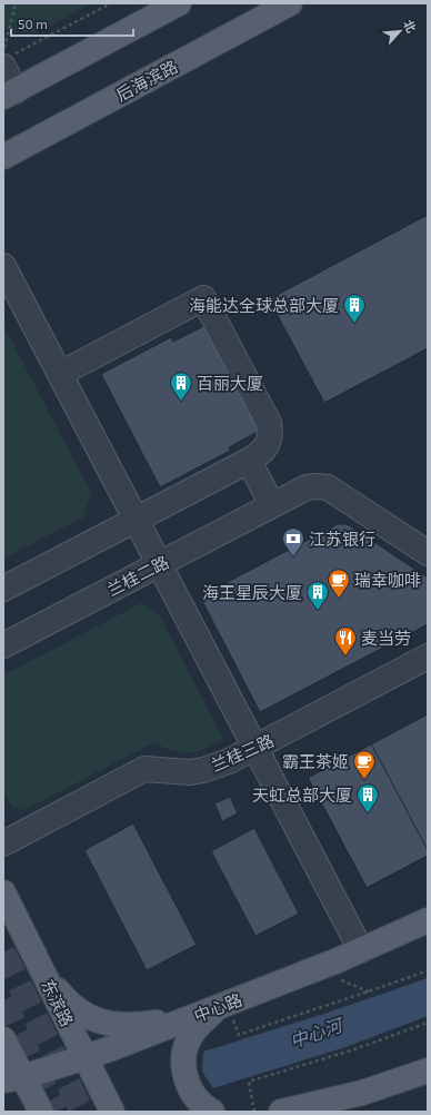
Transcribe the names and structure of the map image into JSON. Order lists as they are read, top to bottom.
{
  "streets": {
    "main road": ["后海滨路", "东滨路", "中心路"],
    "street": ["兰桂二路", "兰桂三路"]
  },
  "crossings": [
    ["东滨路", "中心路"]
  ],
  "water": ["中心河"],
  "places": {
    "building": [
      "海能达全球总部大厦",
      "百丽大厦",
      "海王星辰大厦",
      "天虹总部大厦"
    ],
    "bank": ["江苏银行"],
    "cafe": ["瑞幸咖啡", "霸王茶姬"],
    "restaurant": ["麦当劳"]
  },
  "scale_bar": "50 m",
  "north": "top right"
}
